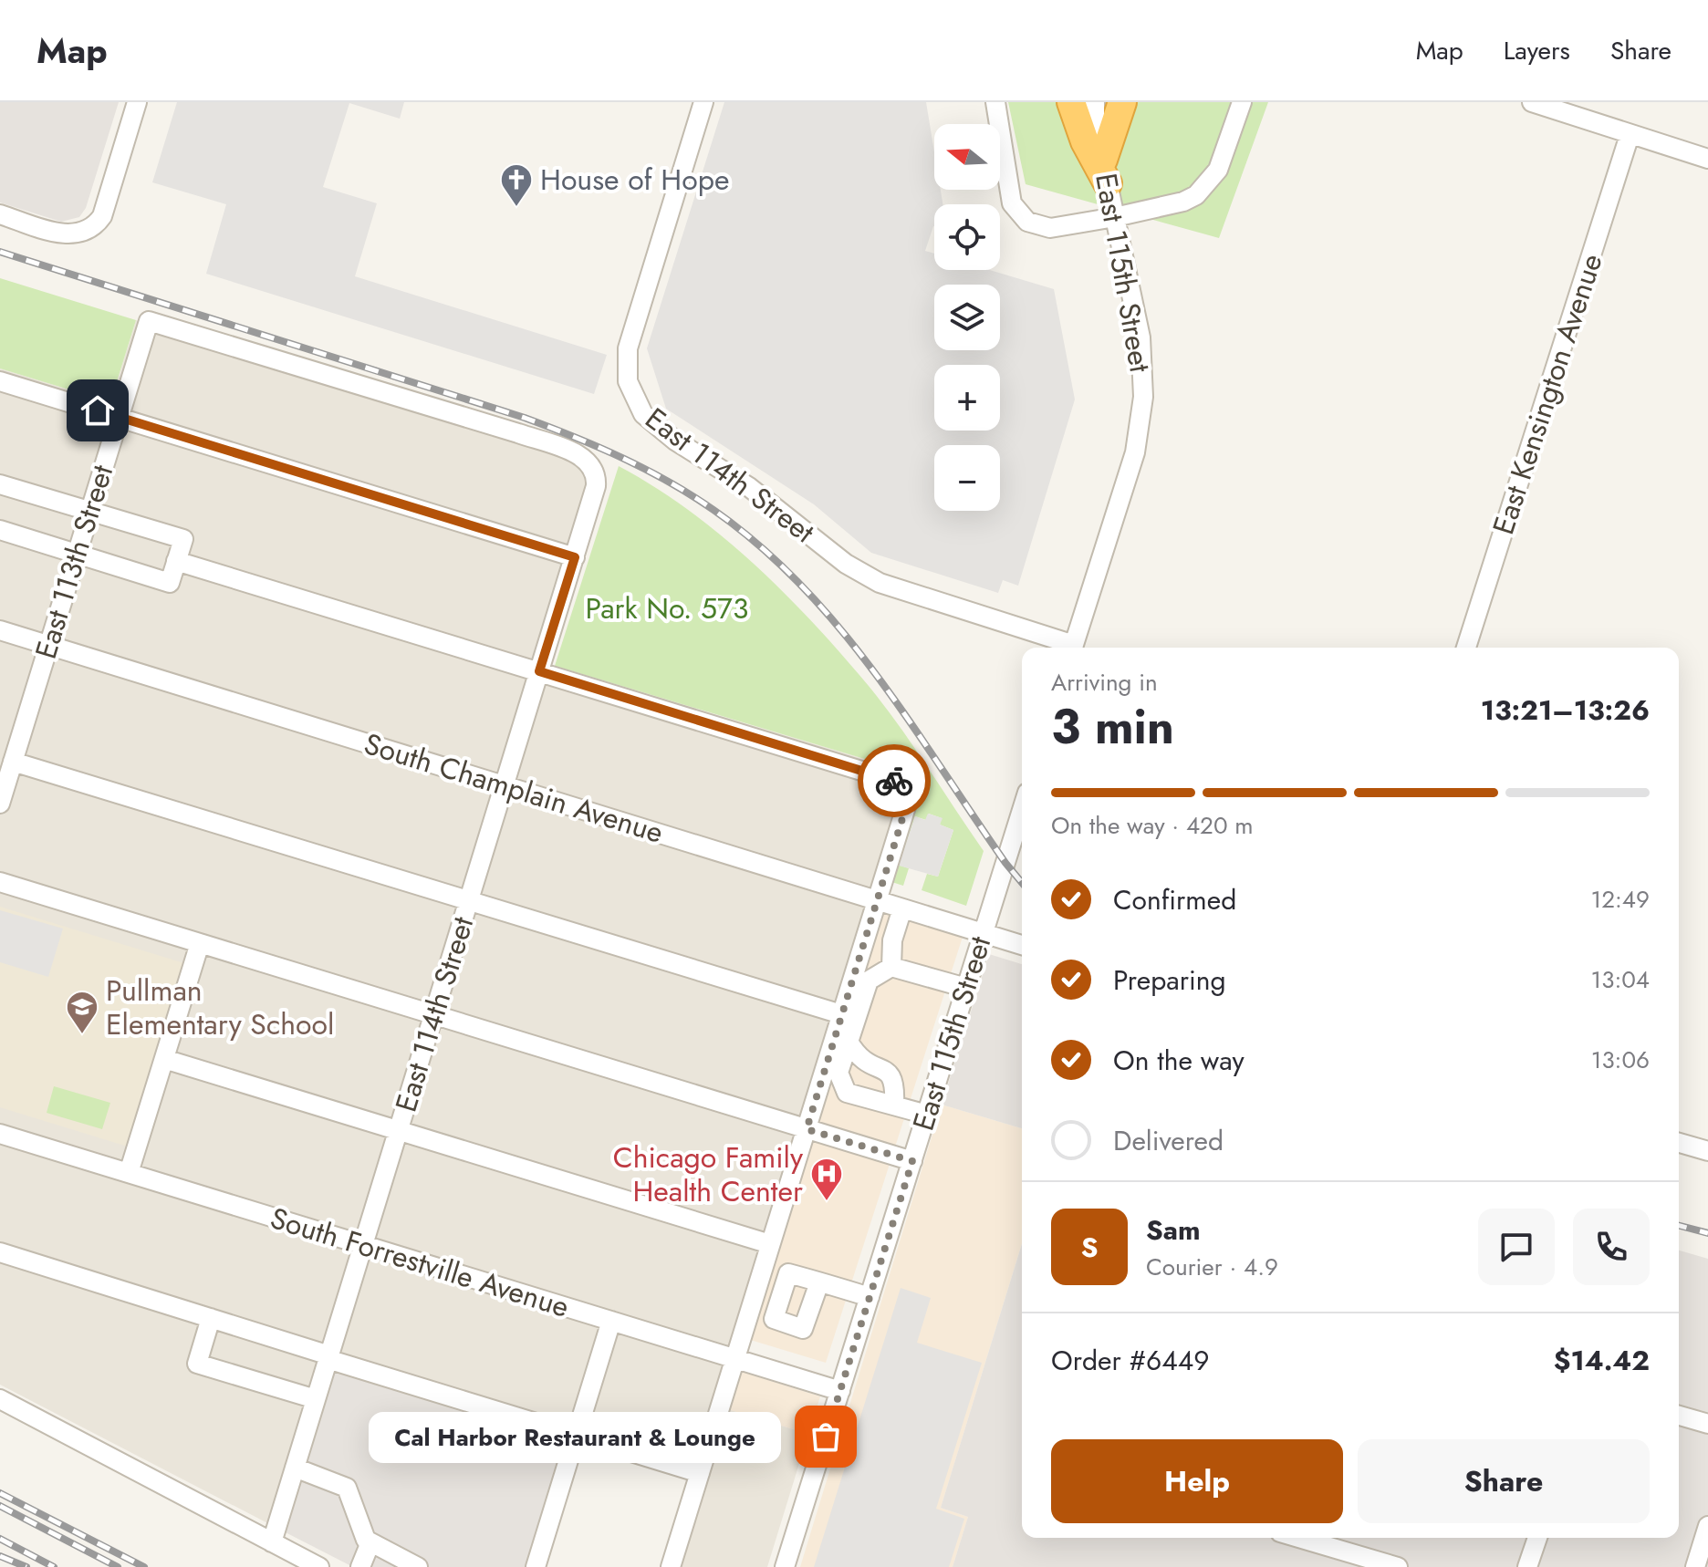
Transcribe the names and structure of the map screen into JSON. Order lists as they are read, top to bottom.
{
  "streets": {
    "street": [
      "East 115th Street",
      "East Kensington Avenue",
      "East 114th Street",
      "East 113th Street",
      "South Champlain Avenue",
      "South Forrestville Avenue"
    ]
  },
  "crossings": [
    ["East 115th Street", "South Champlain Avenue"],
    ["East 115th Street", "South Forrestville Avenue"],
    ["East 114th Street", "East 113th Street"],
    ["East 114th Street", "South Champlain Avenue"],
    ["East 114th Street", "South Forrestville Avenue"],
    ["East 113th Street", "South Champlain Avenue"]
  ],
  "parks": ["Park No. 573"],
  "places": {
    "church": ["House of Hope"],
    "school or university": ["Pullman Elementary School"],
    "hospital": ["Chicago Family Health Center"],
    "other": ["Cal Harbor Restaurant & Lounge"]
  },
  "north": "left",
  "page": {
    "header": "Map",
    "nav": ["Map", "Layers", "Share"],
    "map_buttons": ["+", "−"],
    "heading": ["3 min", "Arriving in", "13:21–13:26"],
    "panel": [
      "Sam",
      "Courier · 4.9",
      "Order #6449",
      "$14.42"
    ],
    "bar": "On the way · 420 m",
    "list": [
      ["Confirmed", "12:49"],
      ["Preparing", "13:04"],
      ["On the way", "13:06"],
      "Delivered"
    ],
    "round": "S",
    "bubble": "Cal Harbor Restaurant & Lounge",
    "buttons": ["Help", "Share"]
  }
}
